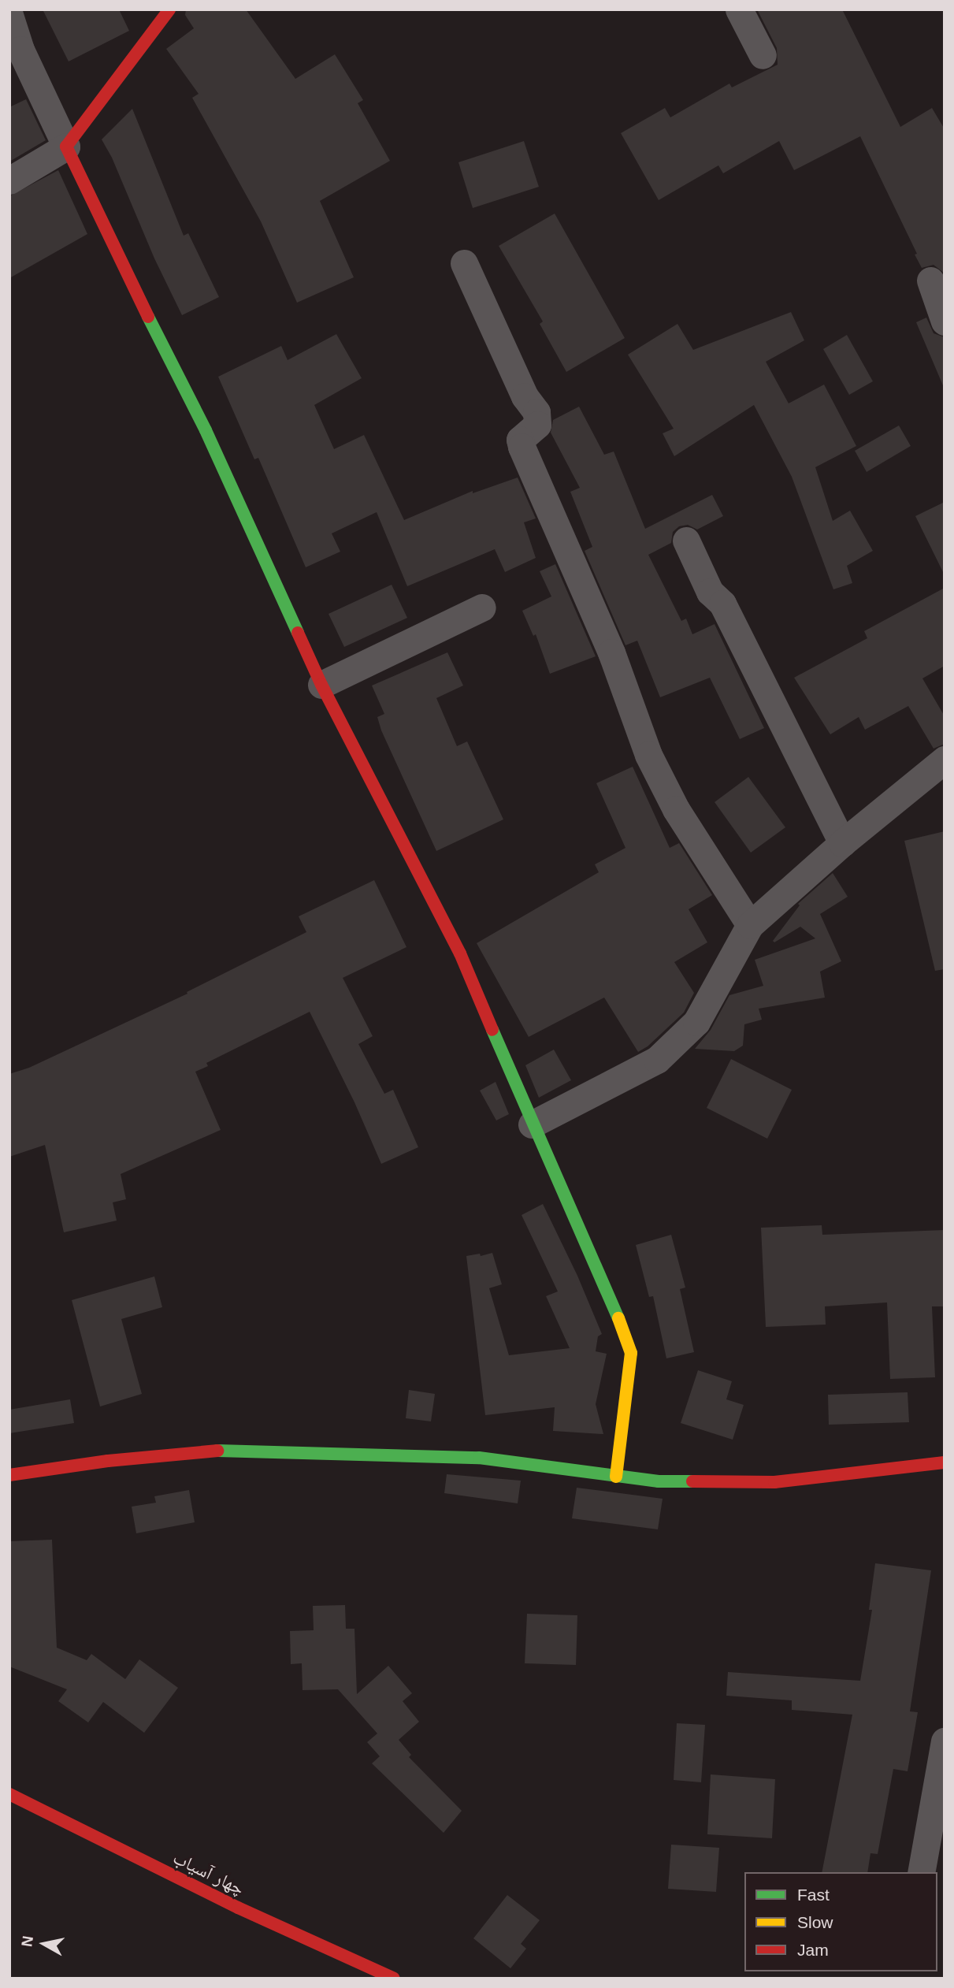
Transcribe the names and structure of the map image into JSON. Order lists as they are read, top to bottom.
{
  "streets": {
    "main road": ["چهار آسیاب"]
  },
  "legend": ["Fast", "Slow", "Jam"],
  "north": "left"
}
